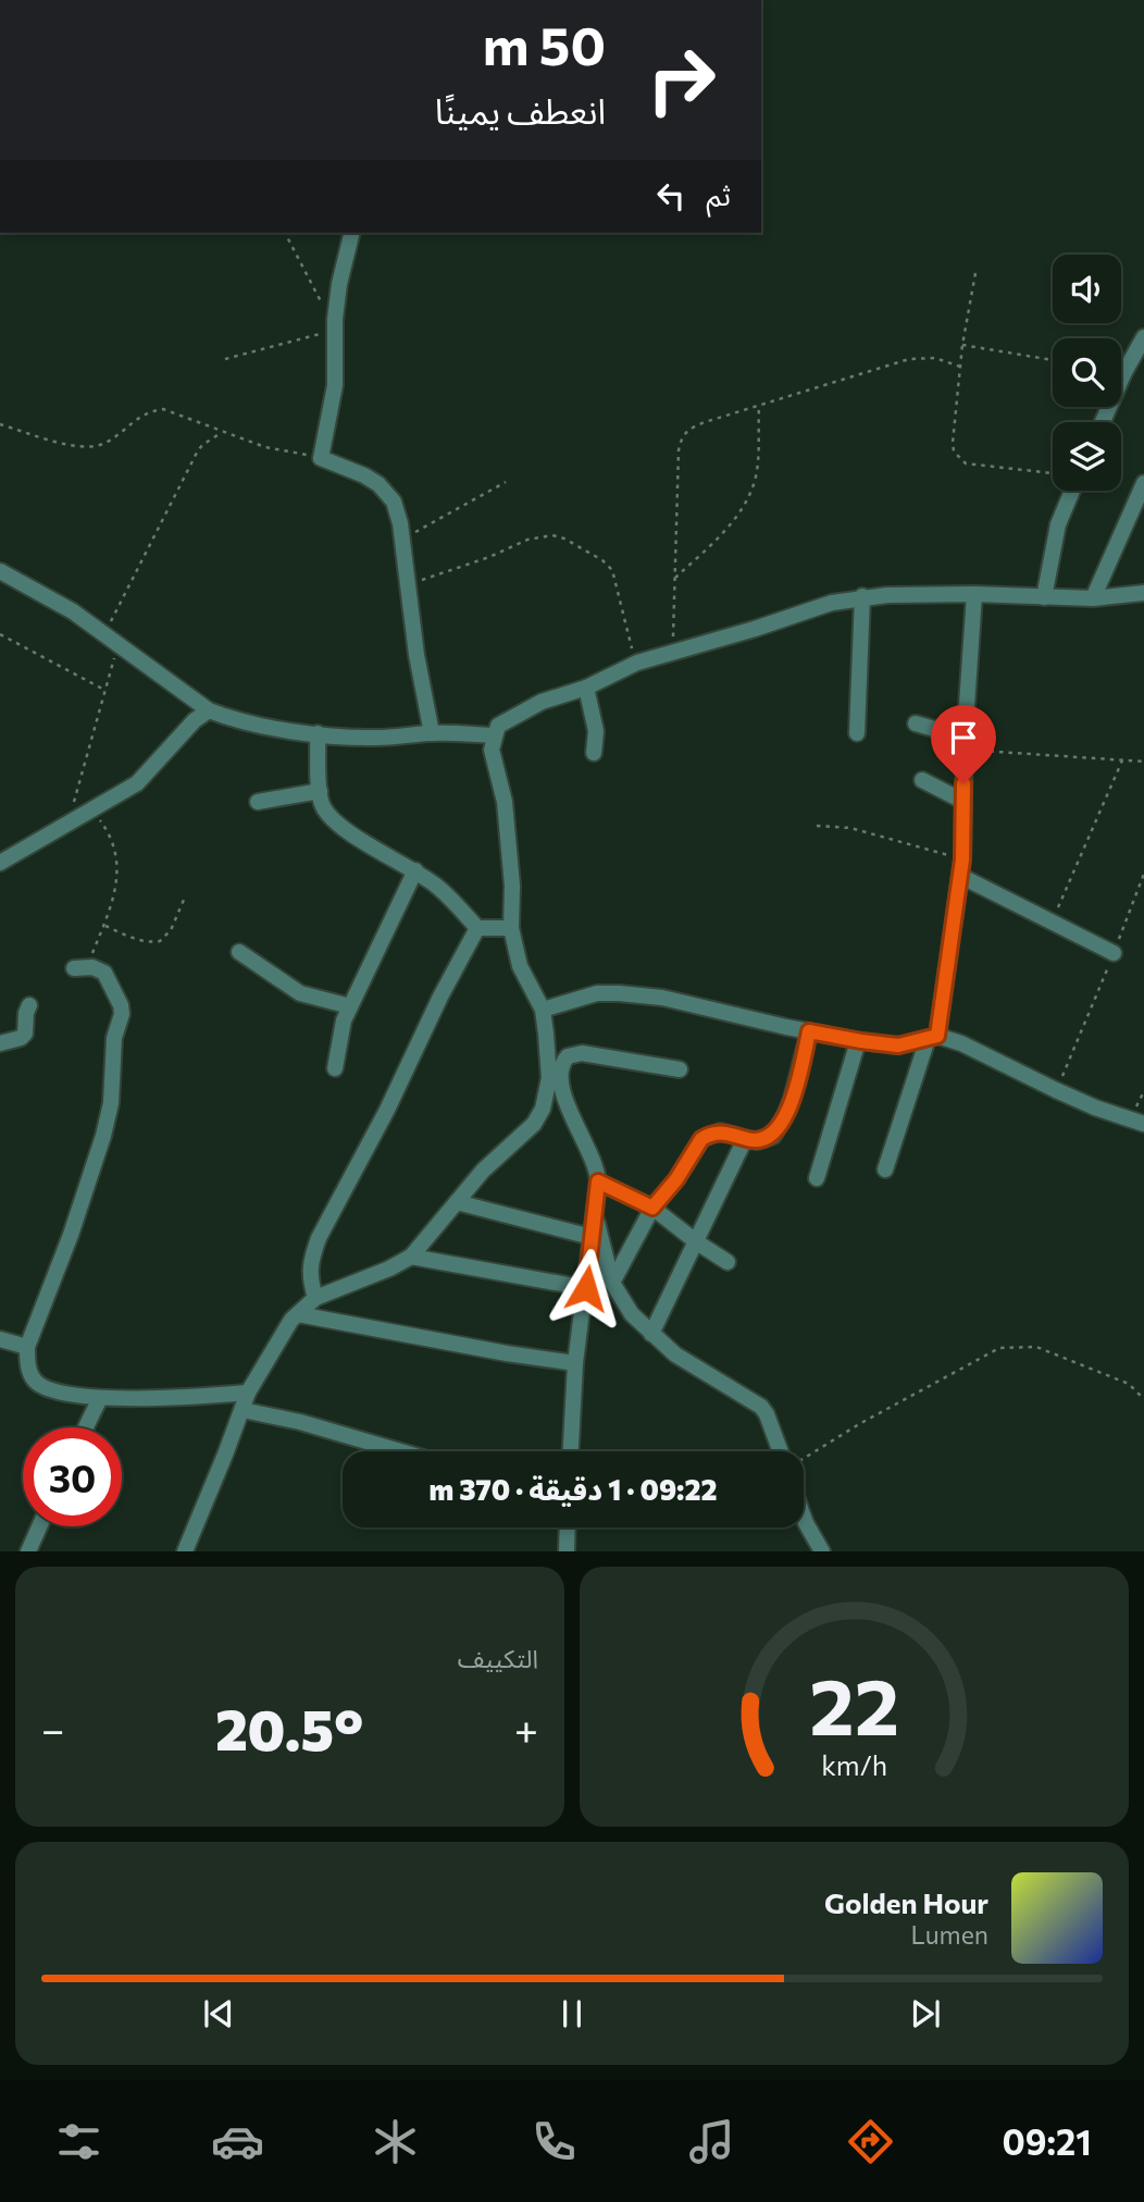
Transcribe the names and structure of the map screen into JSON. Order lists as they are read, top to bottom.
{
  "page": {
    "turn": ["50 m", "انعطف يمينًا"],
    "then": "ثم",
    "limit": "30",
    "trip": "09:22 · 1 دقيقة · 370 m",
    "tile": "التكييف",
    "heat": ["−", "20.5°", "+"],
    "song": ["Golden Hour", "Lumen"],
    "tabs": "09:21",
    "gauge": ["22", "km/h"]
  }
}
